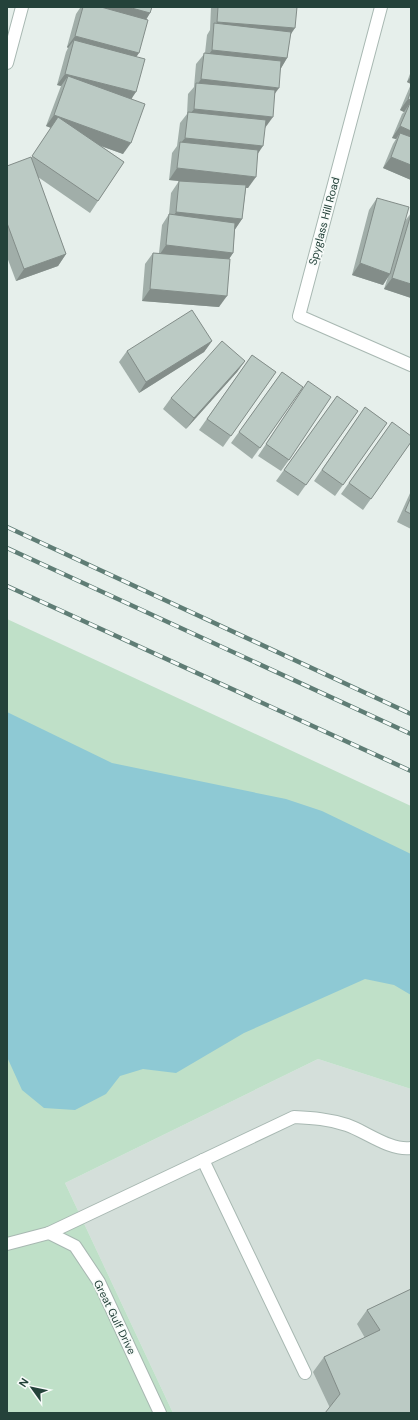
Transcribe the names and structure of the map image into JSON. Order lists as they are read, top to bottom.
{
  "streets": {
    "street": ["Spyglass Hill Road", "Great Gulf Drive"]
  },
  "north": "top left"
}
